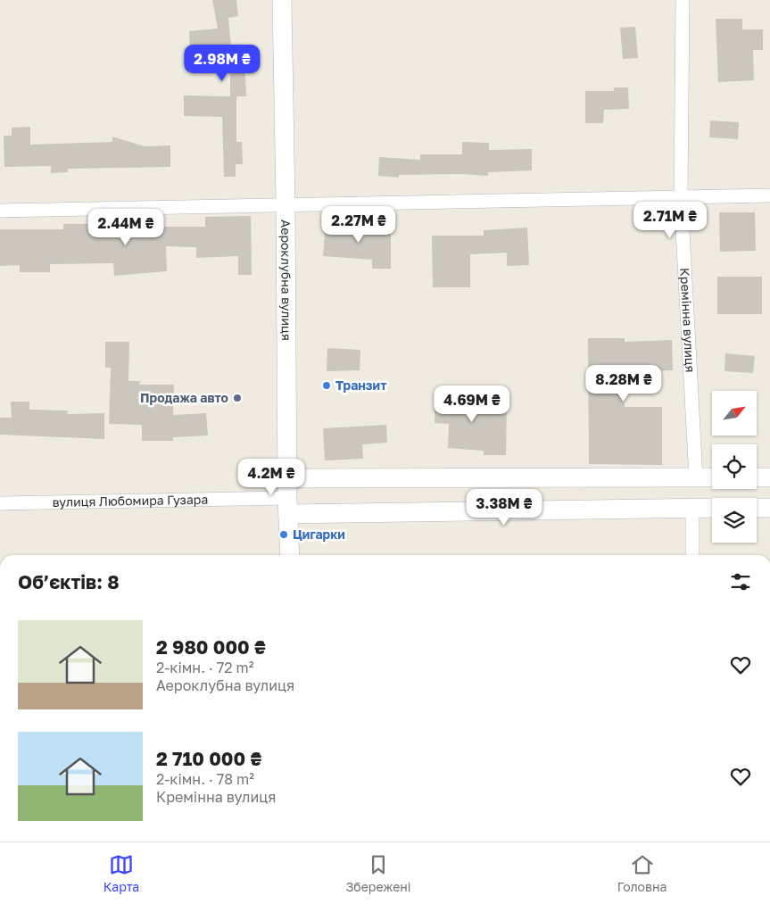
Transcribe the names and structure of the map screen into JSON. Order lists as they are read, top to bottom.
{
  "streets": {
    "street": ["Аероклубна вулиця", "Кремінна вулиця", "вулиця Любомира Гузара"]
  },
  "crossings": [
    ["Аероклубна вулиця", "вулиця Любомира Гузара"]
  ],
  "places": ["Транзит", "Продажа авто", "Цигарки"],
  "north": "top right",
  "page": {
    "price": [
      "2.98M ₴",
      "2.71M ₴",
      "2.27M ₴",
      "2.44M ₴",
      "8.28M ₴",
      "4.69M ₴",
      "4.2M ₴",
      "3.38M ₴"
    ],
    "heading": "Об’єктів: 8",
    "list": [
      {
        "name": "2 980 000 ₴",
        "note": "2-кімн. · 72 m² · Аероклубна вулиця"
      },
      {
        "name": "2 710 000 ₴",
        "note": "2-кімн. · 78 m² · Кремінна вулиця"
      }
    ],
    "tabs": ["Карта", "Збережені", "Головна"]
  }
}
